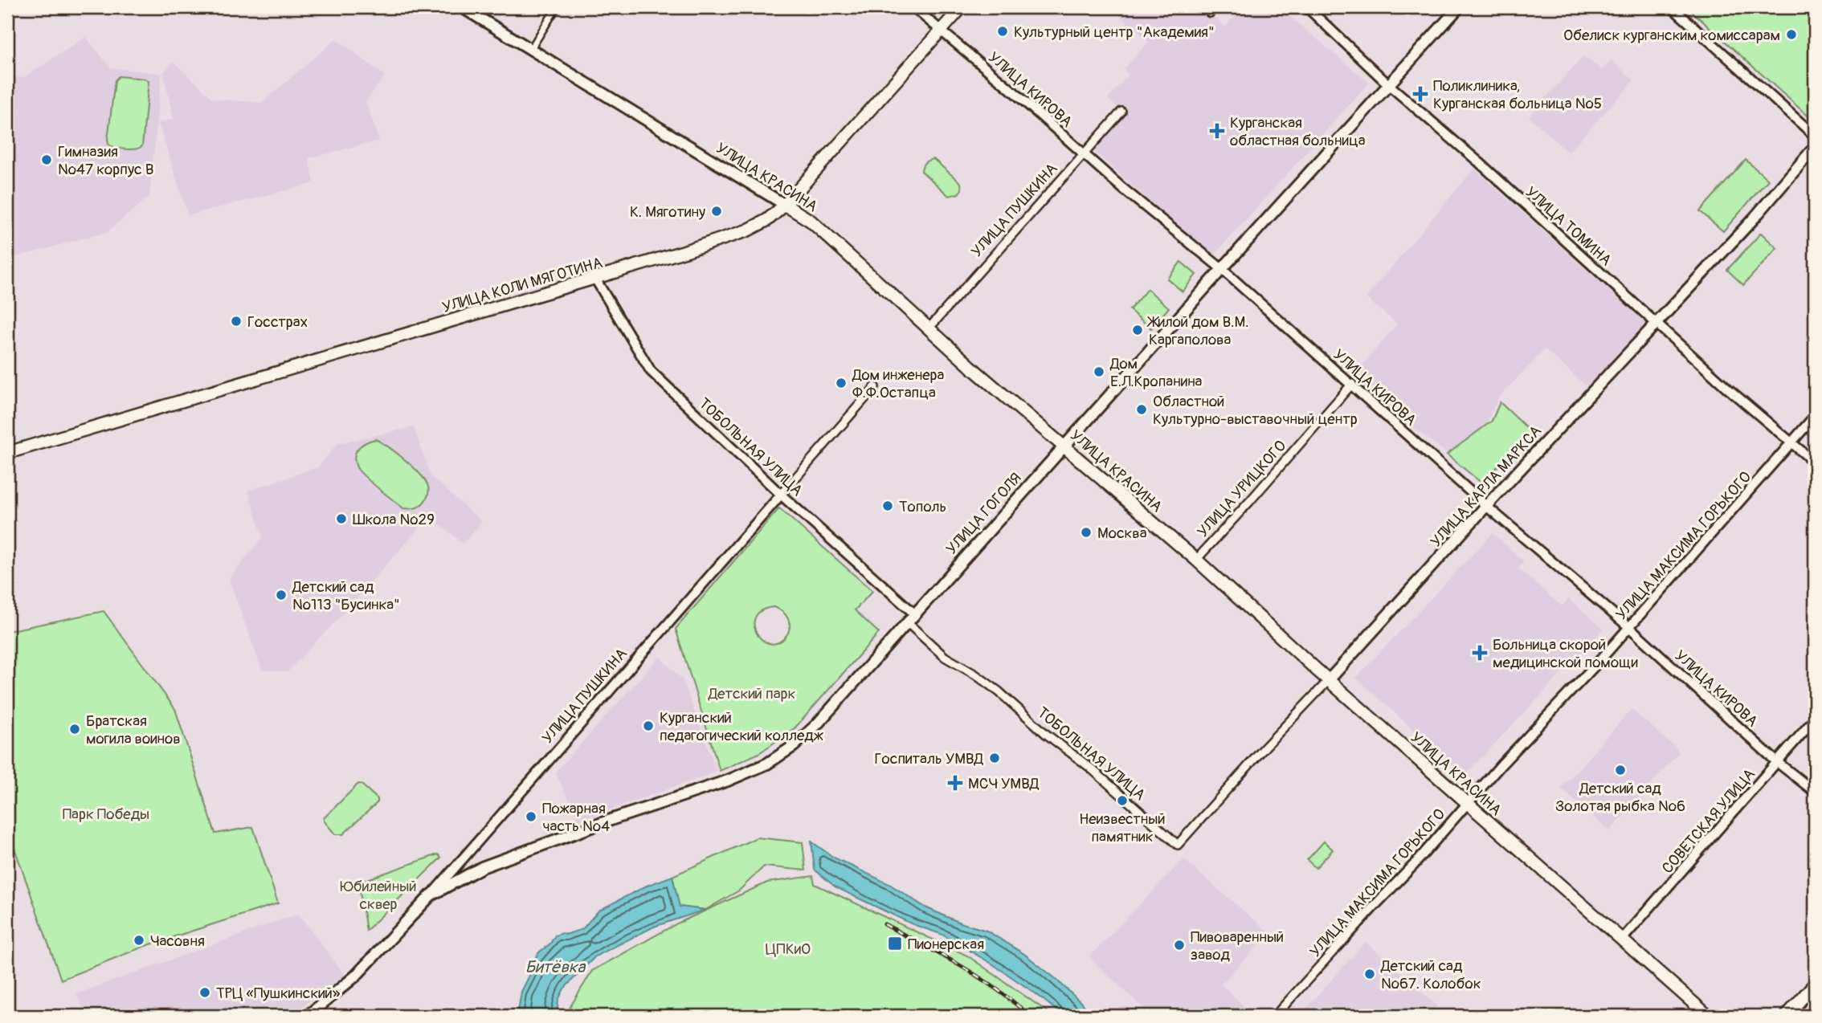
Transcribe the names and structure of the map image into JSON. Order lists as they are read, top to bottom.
{
  "streets": {
    "main road": [
      "УЛИЦА КРАСИНА",
      "УЛИЦА ПУШКИНА",
      "УЛИЦА КОЛИ МЯГОТИНА",
      "УЛИЦА КАРЛА МАРКСА",
      "УЛИЦА ГОГОЛЯ"
    ],
    "street": [
      "УЛИЦА КИРОВА",
      "УЛИЦА ТОМИНА",
      "ТОБОЛЬНАЯ УЛИЦА",
      "УЛИЦА УРИЦКОГО",
      "УЛИЦА МАКСИМА ГОРЬКОГО",
      "СОВЕТСКАЯ УЛИЦА"
    ]
  },
  "crossings": [
    ["УЛИЦА КИРОВА", "УЛИЦА ПУШКИНА"],
    ["УЛИЦА КИРОВА", "УЛИЦА КОЛИ МЯГОТИНА"],
    ["УЛИЦА КИРОВА", "УЛИЦА КАРЛА МАРКСА"],
    ["УЛИЦА КИРОВА", "УЛИЦА УРИЦКОГО"],
    ["УЛИЦА КИРОВА", "УЛИЦА ГОГОЛЯ"],
    ["УЛИЦА КИРОВА", "УЛИЦА МАКСИМА ГОРЬКОГО"],
    ["УЛИЦА КИРОВА", "СОВЕТСКАЯ УЛИЦА"],
    ["УЛИЦА КРАСИНА", "УЛИЦА ПУШКИНА"],
    ["УЛИЦА КРАСИНА", "УЛИЦА КОЛИ МЯГОТИНА"],
    ["УЛИЦА КРАСИНА", "УЛИЦА КАРЛА МАРКСА"],
    ["УЛИЦА КРАСИНА", "УЛИЦА УРИЦКОГО"],
    ["УЛИЦА КРАСИНА", "УЛИЦА ГОГОЛЯ"],
    ["УЛИЦА КРАСИНА", "УЛИЦА МАКСИМА ГОРЬКОГО"],
    ["УЛИЦА КРАСИНА", "СОВЕТСКАЯ УЛИЦА"],
    ["УЛИЦА ПУШКИНА", "ТОБОЛЬНАЯ УЛИЦА"],
    ["УЛИЦА ПУШКИНА", "УЛИЦА ГОГОЛЯ"],
    ["УЛИЦА ТОМИНА", "УЛИЦА КАРЛА МАРКСА"],
    ["УЛИЦА ТОМИНА", "УЛИЦА ГОГОЛЯ"],
    ["УЛИЦА ТОМИНА", "УЛИЦА МАКСИМА ГОРЬКОГО"],
    ["УЛИЦА КОЛИ МЯГОТИНА", "ТОБОЛЬНАЯ УЛИЦА"],
    ["ТОБОЛЬНАЯ УЛИЦА", "УЛИЦА КАРЛА МАРКСА"],
    ["ТОБОЛЬНАЯ УЛИЦА", "УЛИЦА ГОГОЛЯ"]
  ],
  "water": ["Битёвка"],
  "parks": [
    "Детский парк",
    "Парк Победы",
    "Юбилейный сквер",
    "ЦПКиО"
  ],
  "places": {
    "other": [
      "Культурный центр \"Академия\"",
      "Обелиск курганским комиссарам",
      "Гимназия №47 корпус В",
      "К. Мяготину",
      "Госстрах",
      "Жилой дом В.М. Каргаполова",
      "Дом Е.Л.Кропанина",
      "Дом инженера Ф.Ф.Остапца",
      "Областной Культурно-выставочный центр",
      "Тополь",
      "Школа №29",
      "Москва",
      "Детский сад №113 \"Бусинка\"",
      "Курганский педагогический колледж",
      "Братская могила воинов",
      "Госпиталь УМВД",
      "Детский сад Золотая рыбка №6",
      "Неизвестный памятник",
      "Пожарная часть №4",
      "Часовня",
      "Пивоваренный завод",
      "Детский сад №67. Колобок",
      "ТРЦ «Пушкинский»"
    ],
    "health": [
      "Поликлиника, Курганская больница №5",
      "Курганская областная больница",
      "Больница скорой медицинской помощи",
      "МСЧ УМВД"
    ],
    "transit": ["Пионерская"]
  }
}
